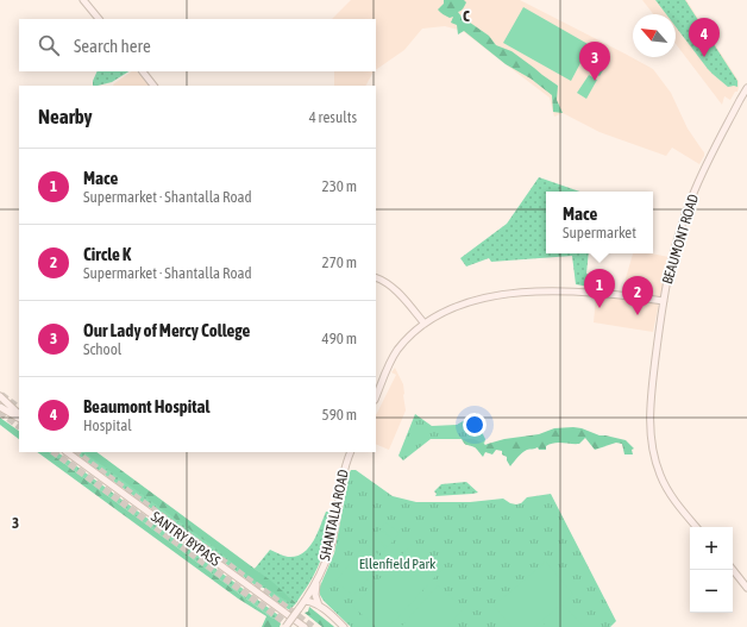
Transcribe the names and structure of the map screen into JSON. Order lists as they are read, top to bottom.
{
  "streets": {
    "street": ["BEAUMONT ROAD", "SHANTALLA ROAD", "SANTRY BYPASS"]
  },
  "parks": ["Ellenfield Park"],
  "north": "top left",
  "page": {
    "pins": [
      "4",
      "3",
      "1",
      "2"
    ],
    "search": "Search here",
    "heading": ["Nearby", "4 results"],
    "list": [
      {
        "mark": "1",
        "name": "Mace",
        "note": "Supermarket · Shantalla Road",
        "value": "230 m"
      },
      {
        "mark": "2",
        "name": "Circle K",
        "note": "Supermarket · Shantalla Road",
        "value": "270 m"
      },
      {
        "mark": "3",
        "name": "Our Lady of Mercy College",
        "note": "School",
        "value": "490 m"
      },
      {
        "mark": "4",
        "name": "Beaumont Hospital",
        "note": "Hospital",
        "value": "590 m"
      }
    ],
    "popup": ["Mace", "Supermarket"],
    "map_buttons": ["+", "−"]
  },
  "grid": {
    "columns": ["C"],
    "rows": ["3"]
  }
}
